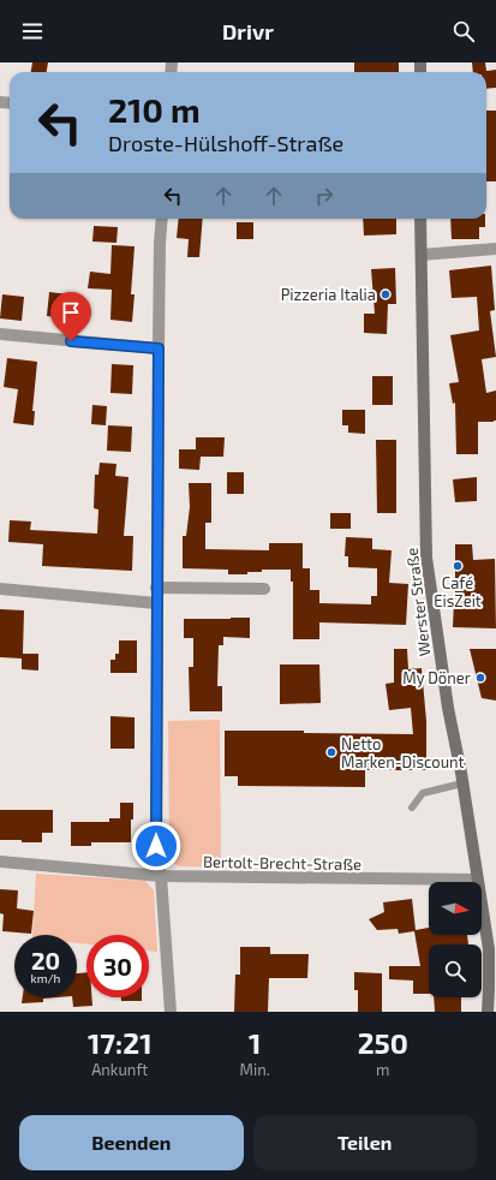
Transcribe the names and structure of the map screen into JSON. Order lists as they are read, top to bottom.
{
  "streets": {
    "main road": ["Werster Straße"],
    "street": ["Bertolt-Brecht-Straße"]
  },
  "crossings": [
    ["Werster Straße", "Bertolt-Brecht-Straße"]
  ],
  "places": [
    "Pizzeria Italia",
    "Café EisZeit",
    "My Döner",
    "Netto Marken-Discount"
  ],
  "north": "right",
  "page": {
    "header": "Drivr",
    "turn": ["210 m", "Droste-Hülshoff-Straße"],
    "speed": "20 km/h",
    "limit": "30",
    "eta": [
      "17:21",
      "Ankunft",
      "1",
      "Min.",
      "250",
      "m"
    ],
    "buttons": ["Beenden", "Teilen"]
  }
}
